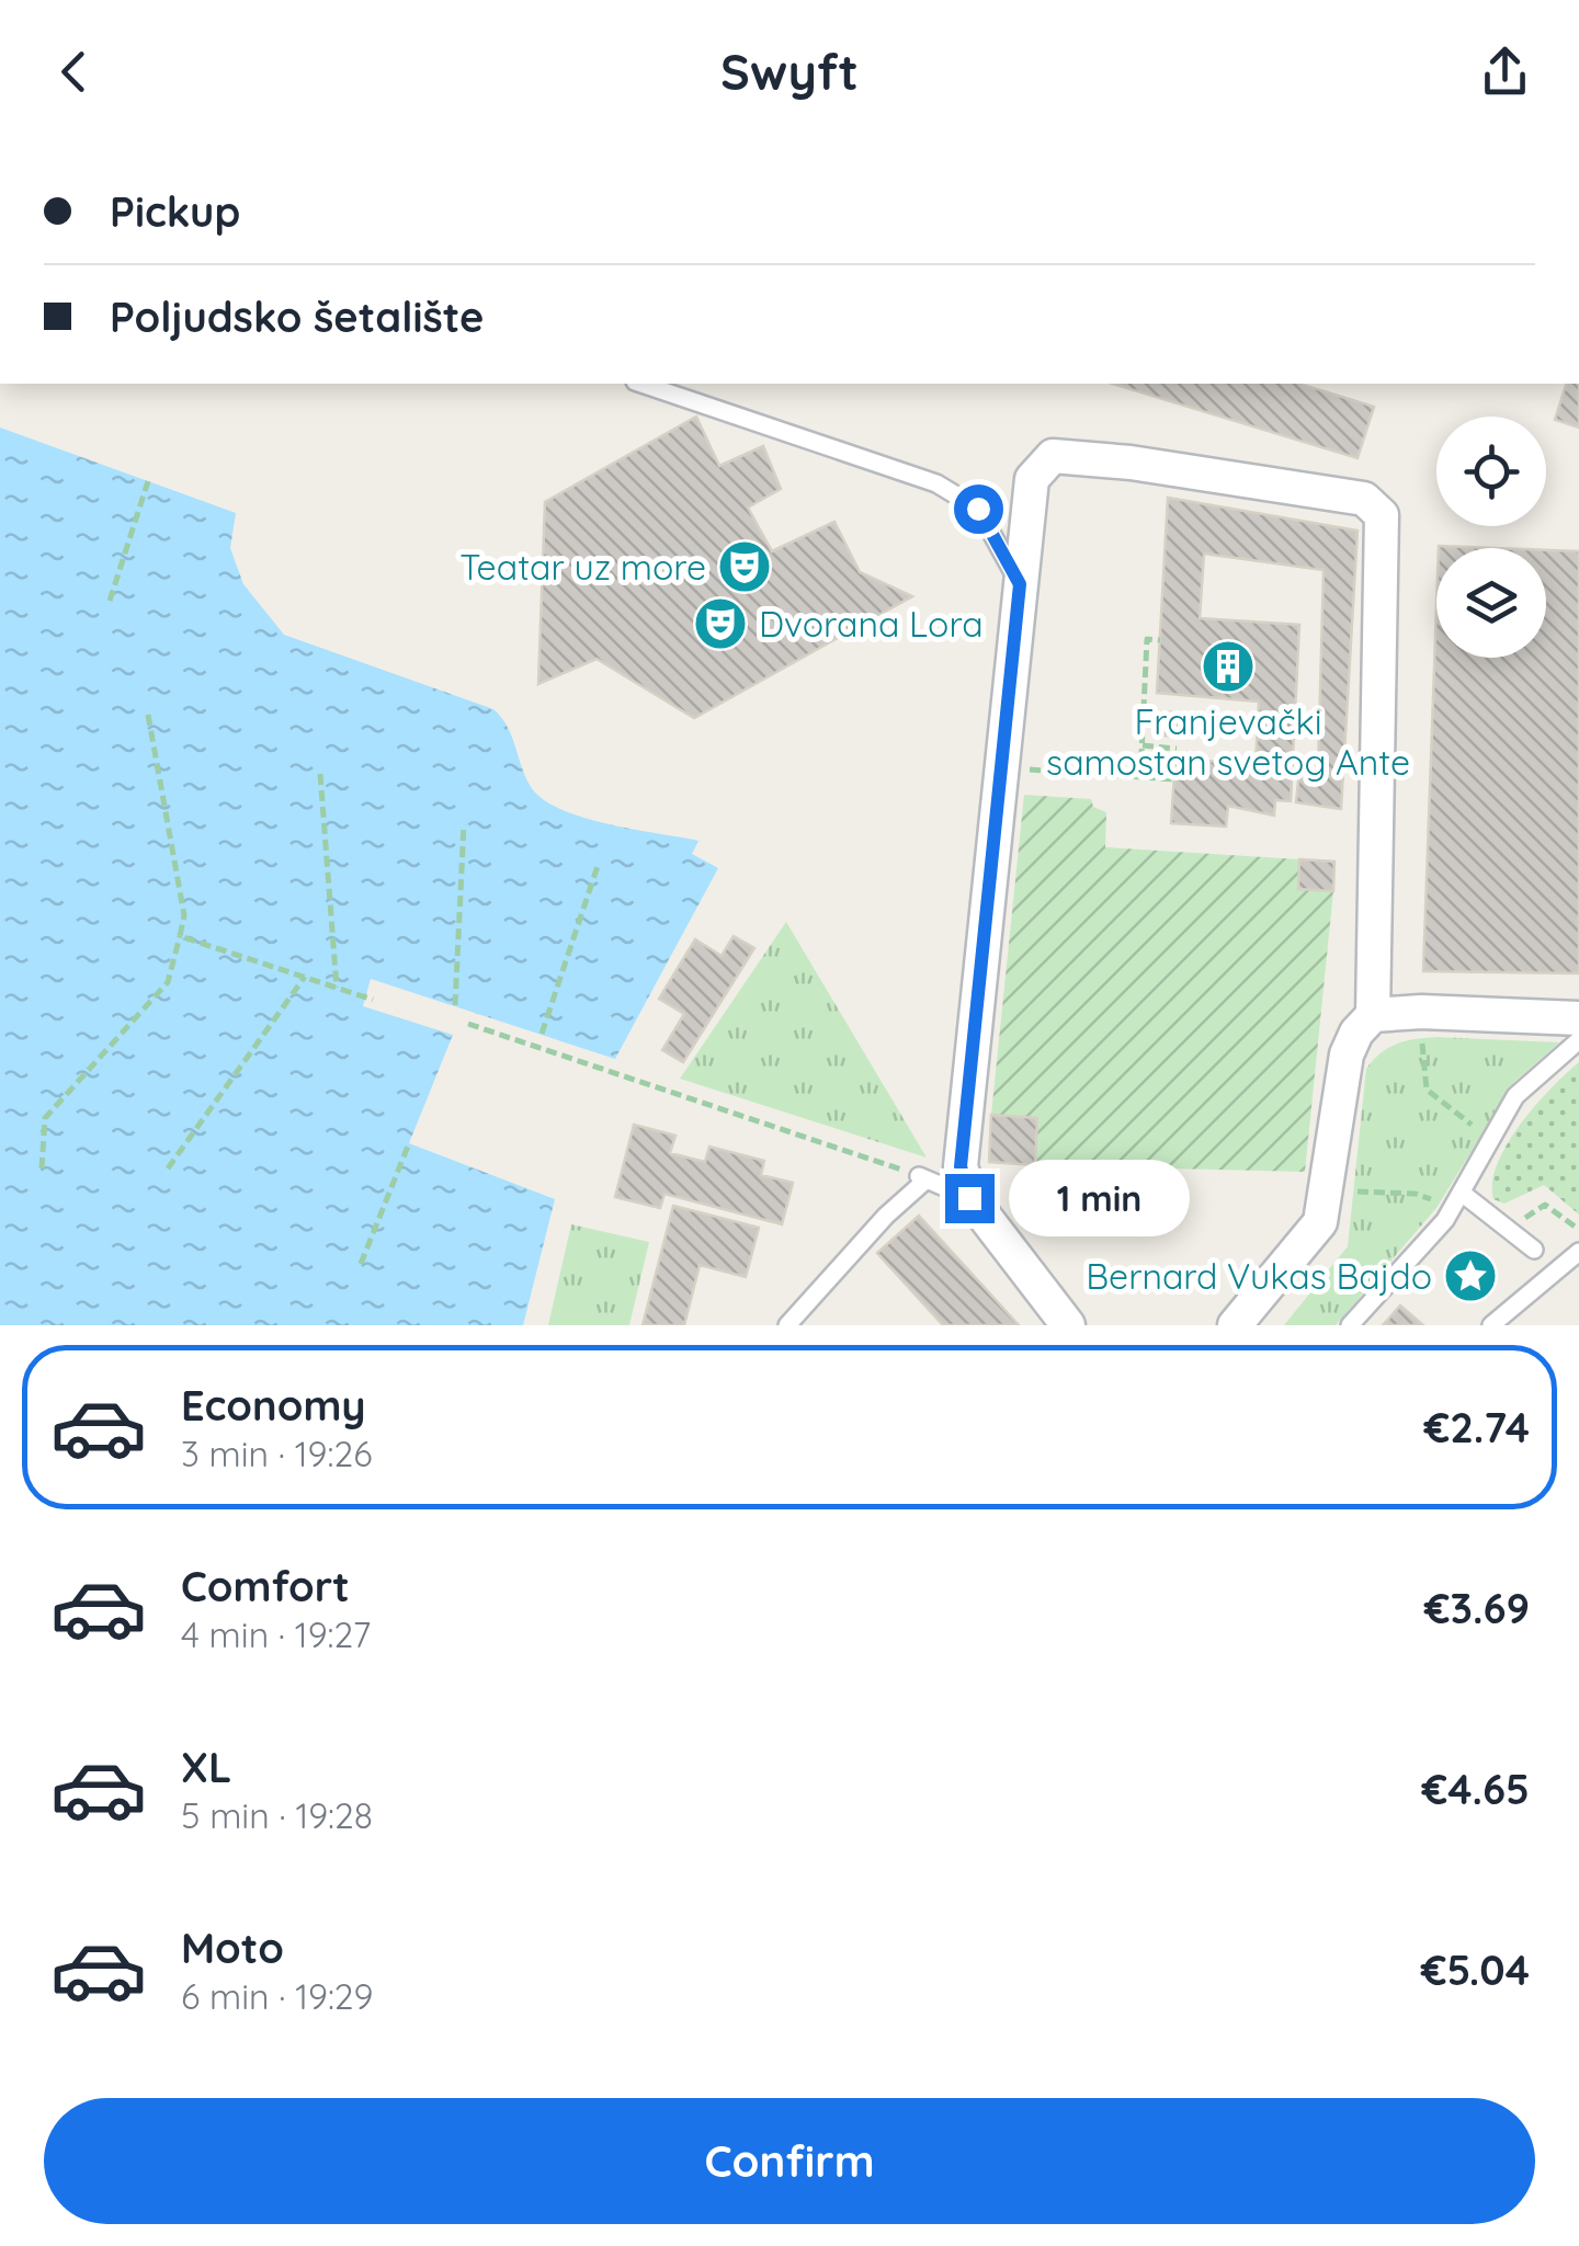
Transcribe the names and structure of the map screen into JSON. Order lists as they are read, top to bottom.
{
  "places": {
    "theatre": ["Teatar uz more", "Dvorana Lora"],
    "building": ["Franjevački samostan svetog Ante"],
    "place": ["Bernard Vukas Bajdo"]
  },
  "page": {
    "header": "Swyft",
    "banner": ["Pickup", "Poljudsko šetalište"],
    "bubble": "1 min",
    "list": [
      {
        "name": "Economy",
        "note": "3 min · 19:26",
        "value": "€2.74"
      },
      {
        "name": "Comfort",
        "note": "4 min · 19:27",
        "value": "€3.69"
      },
      {
        "name": "XL",
        "note": "5 min · 19:28",
        "value": "€4.65"
      },
      {
        "name": "Moto",
        "note": "6 min · 19:29",
        "value": "€5.04"
      }
    ],
    "buttons": "Confirm"
  }
}
